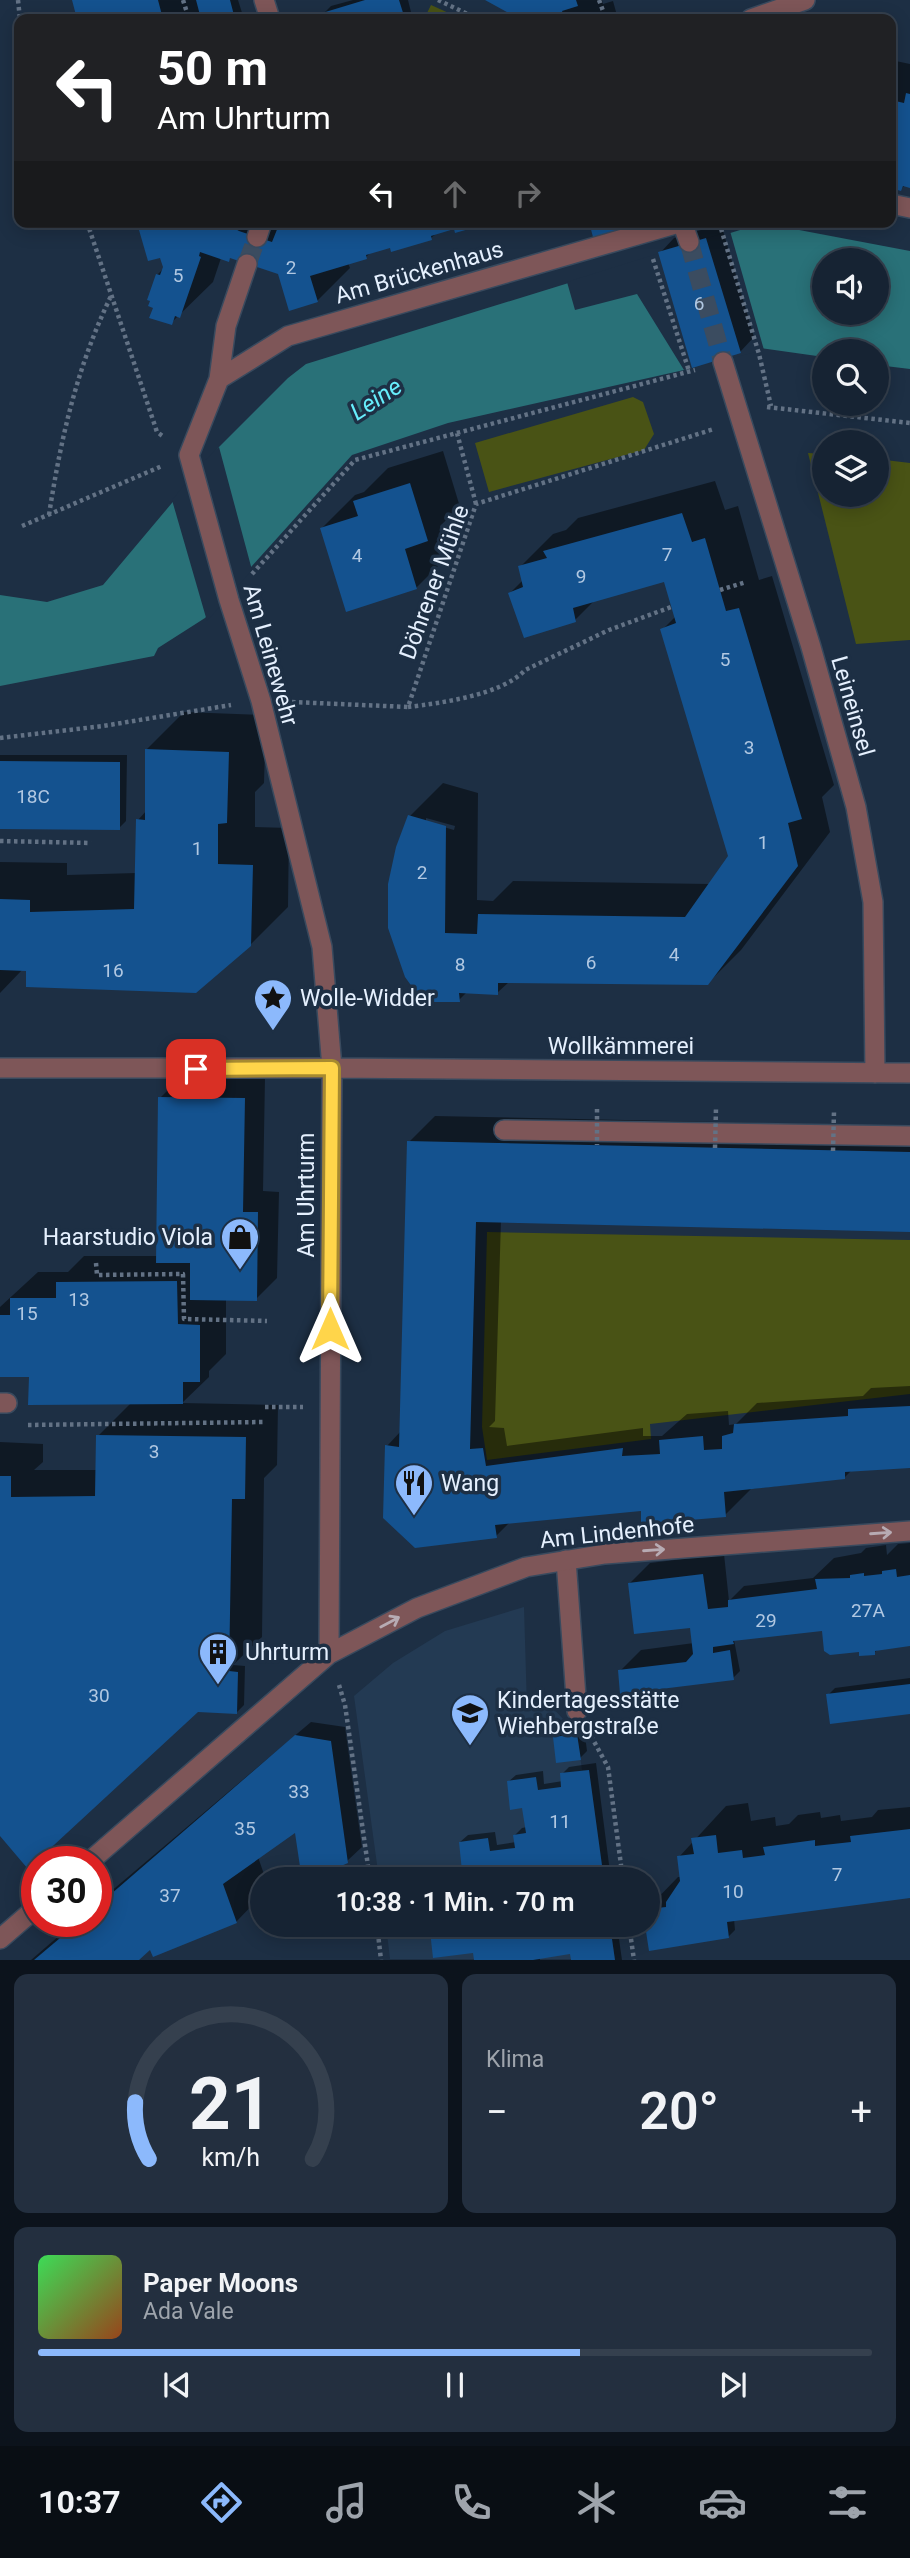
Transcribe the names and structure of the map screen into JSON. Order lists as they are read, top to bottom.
{
  "streets": {
    "street": [
      "Am Brückenhaus",
      "Am Leinewehr",
      "Leineinsel",
      "Wollkämmerei",
      "Am Uhrturm",
      "Am Lindenhofe"
    ],
    "path": ["Döhrener Mühle"]
  },
  "crossings": [
    ["Döhrener Mühle", "Leineinsel"],
    ["Am Leinewehr", "Wollkämmerei"],
    ["Am Leinewehr", "Am Uhrturm"],
    ["Leineinsel", "Wollkämmerei"],
    ["Wollkämmerei", "Am Uhrturm"],
    ["Am Uhrturm", "Am Lindenhofe"]
  ],
  "one_way": ["Am Lindenhofe"],
  "water": ["Leine"],
  "places": {
    "place": ["Wolle-Widder"],
    "shop": ["Haarstudio Viola"],
    "restaurant": ["Wang"],
    "building": ["Uhrturm"],
    "school or university": ["Kindertagesstätte Wiehbergstraße"]
  },
  "house_numbers": [
    "2",
    "5",
    "6",
    "7",
    "4",
    "9",
    "5",
    "3",
    "18C",
    "1",
    "1",
    "2",
    "4",
    "6",
    "8",
    "16",
    "13",
    "15",
    "3",
    "27A",
    "29",
    "30",
    "33",
    "11",
    "35",
    "7",
    "10",
    "37"
  ],
  "page": {
    "turn": ["50 m", "Am Uhrturm"],
    "limit": "30",
    "trip": "10:38 · 1 Min. · 70 m",
    "tile": "Klima",
    "heat": ["−", "20°", "+"],
    "song": ["Paper Moons", "Ada Vale"],
    "tabs": "10:37",
    "gauge": ["21", "km/h"]
  }
}
